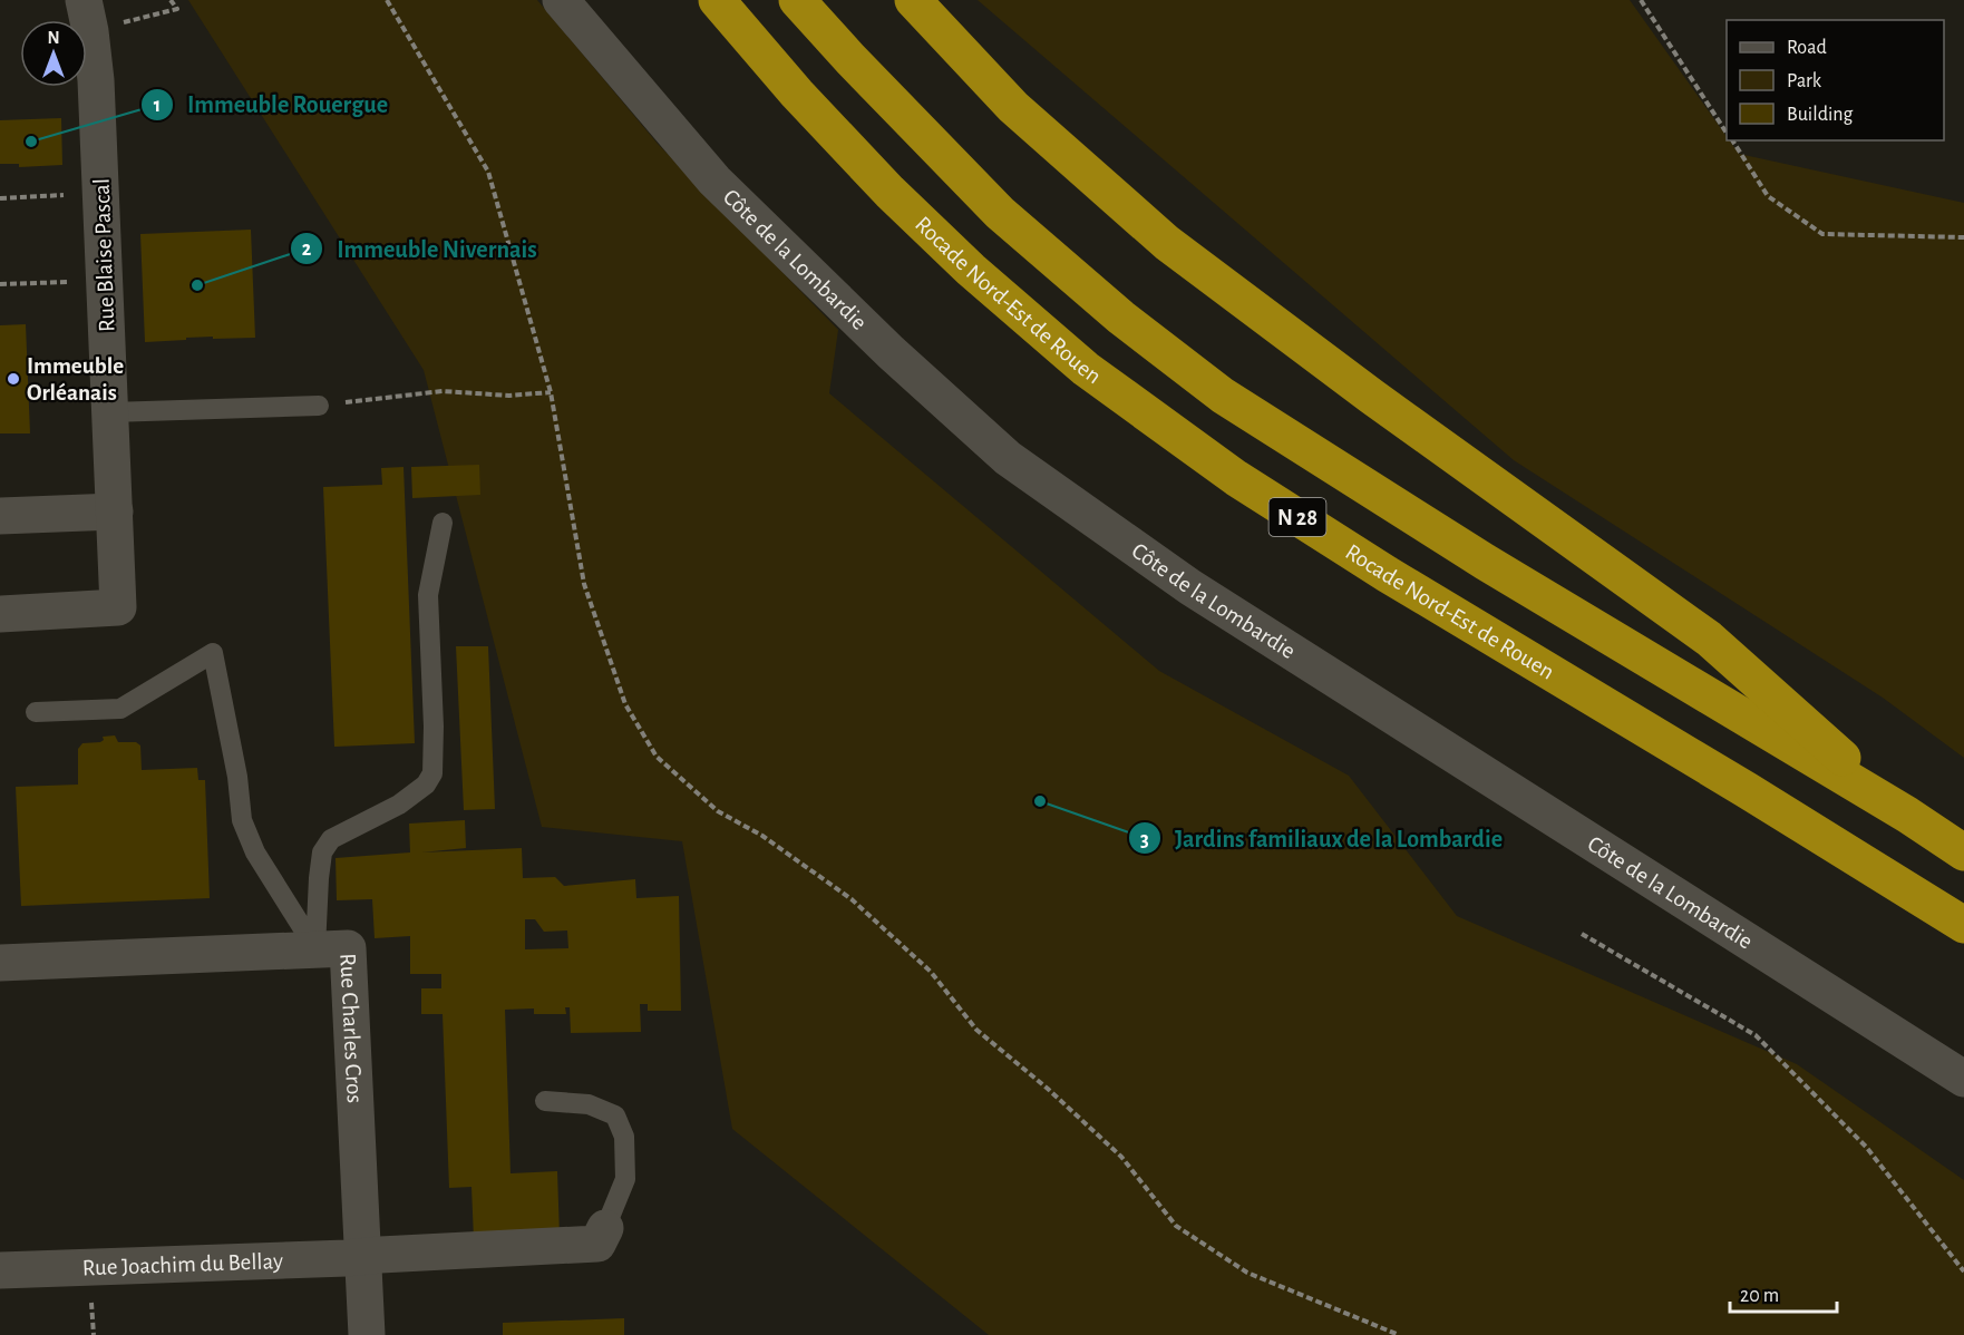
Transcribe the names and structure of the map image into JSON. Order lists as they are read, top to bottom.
{
  "streets": {
    "highway": ["Rocade Nord-Est de Rouen", "N 28"],
    "street": [
      "Rue Blaise Pascal",
      "Côte de la Lombardie",
      "Rue Charles Cros",
      "Rue Joachim du Bellay"
    ]
  },
  "crossings": [
    ["Rue Charles Cros", "Rue Joachim du Bellay"]
  ],
  "places": [
    "Immeuble Rouergue",
    "Immeuble Nivernais",
    "Immeuble Orléanais",
    "Jardins familiaux de la Lombardie"
  ],
  "legend": ["Road", "Park", "Building"],
  "scale_bar": "20 m",
  "north": "top"
}
